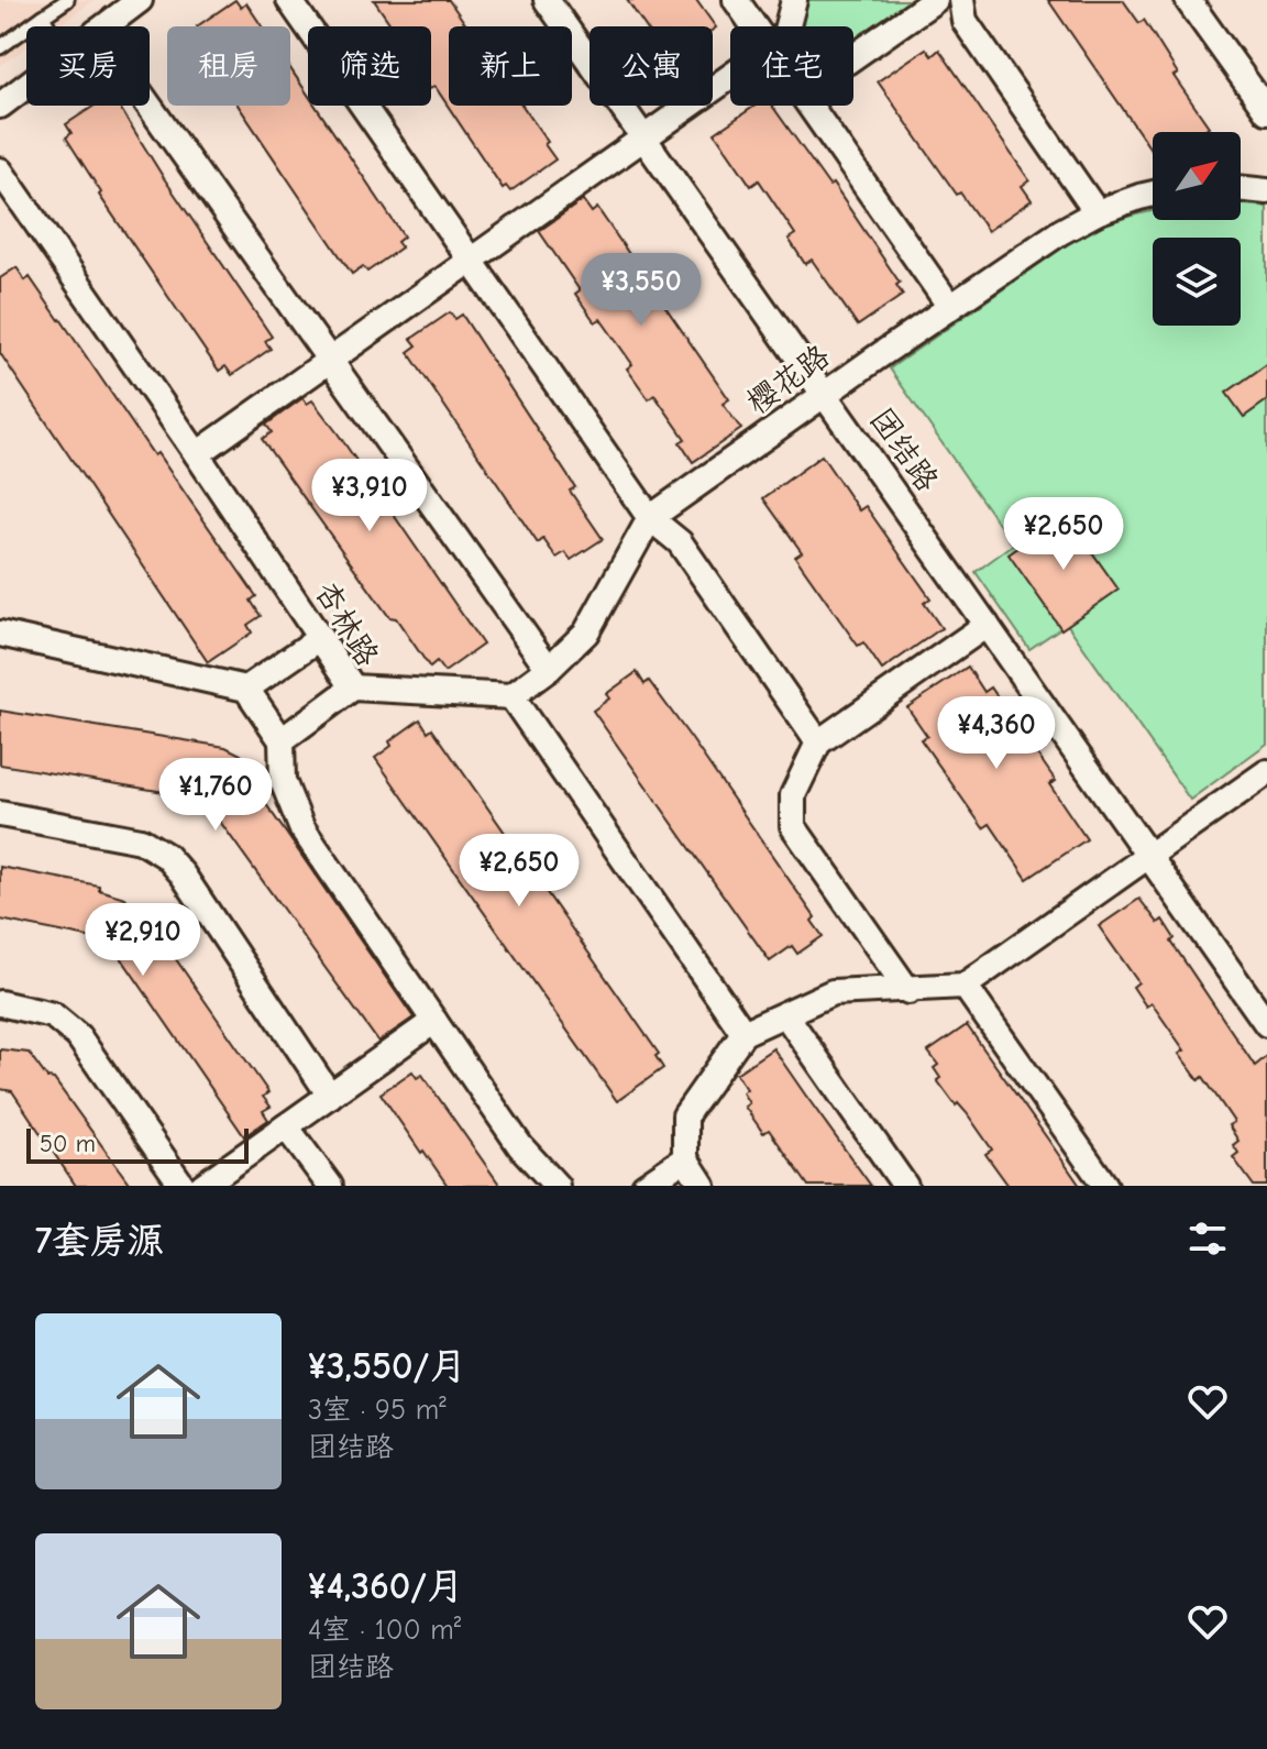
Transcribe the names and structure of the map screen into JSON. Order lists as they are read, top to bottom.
{
  "streets": {
    "street": ["樱花路", "团结路", "杏林路"]
  },
  "crossings": [
    ["樱花路", "团结路"]
  ],
  "scale_bar": "50 m",
  "north": "top right",
  "page": {
    "chip": [
      "买房",
      "租房",
      "筛选",
      "新上",
      "公寓",
      "住宅"
    ],
    "price": [
      "¥3,550",
      "¥3,910",
      "¥2,650",
      "¥4,360",
      "¥1,760",
      "¥2,650",
      "¥2,910"
    ],
    "scale": "50 m",
    "heading": "7套房源",
    "list": [
      {
        "name": "¥3,550/月",
        "note": "3室 · 95 m² · 团结路"
      },
      {
        "name": "¥4,360/月",
        "note": "4室 · 100 m² · 团结路"
      }
    ]
  }
}
